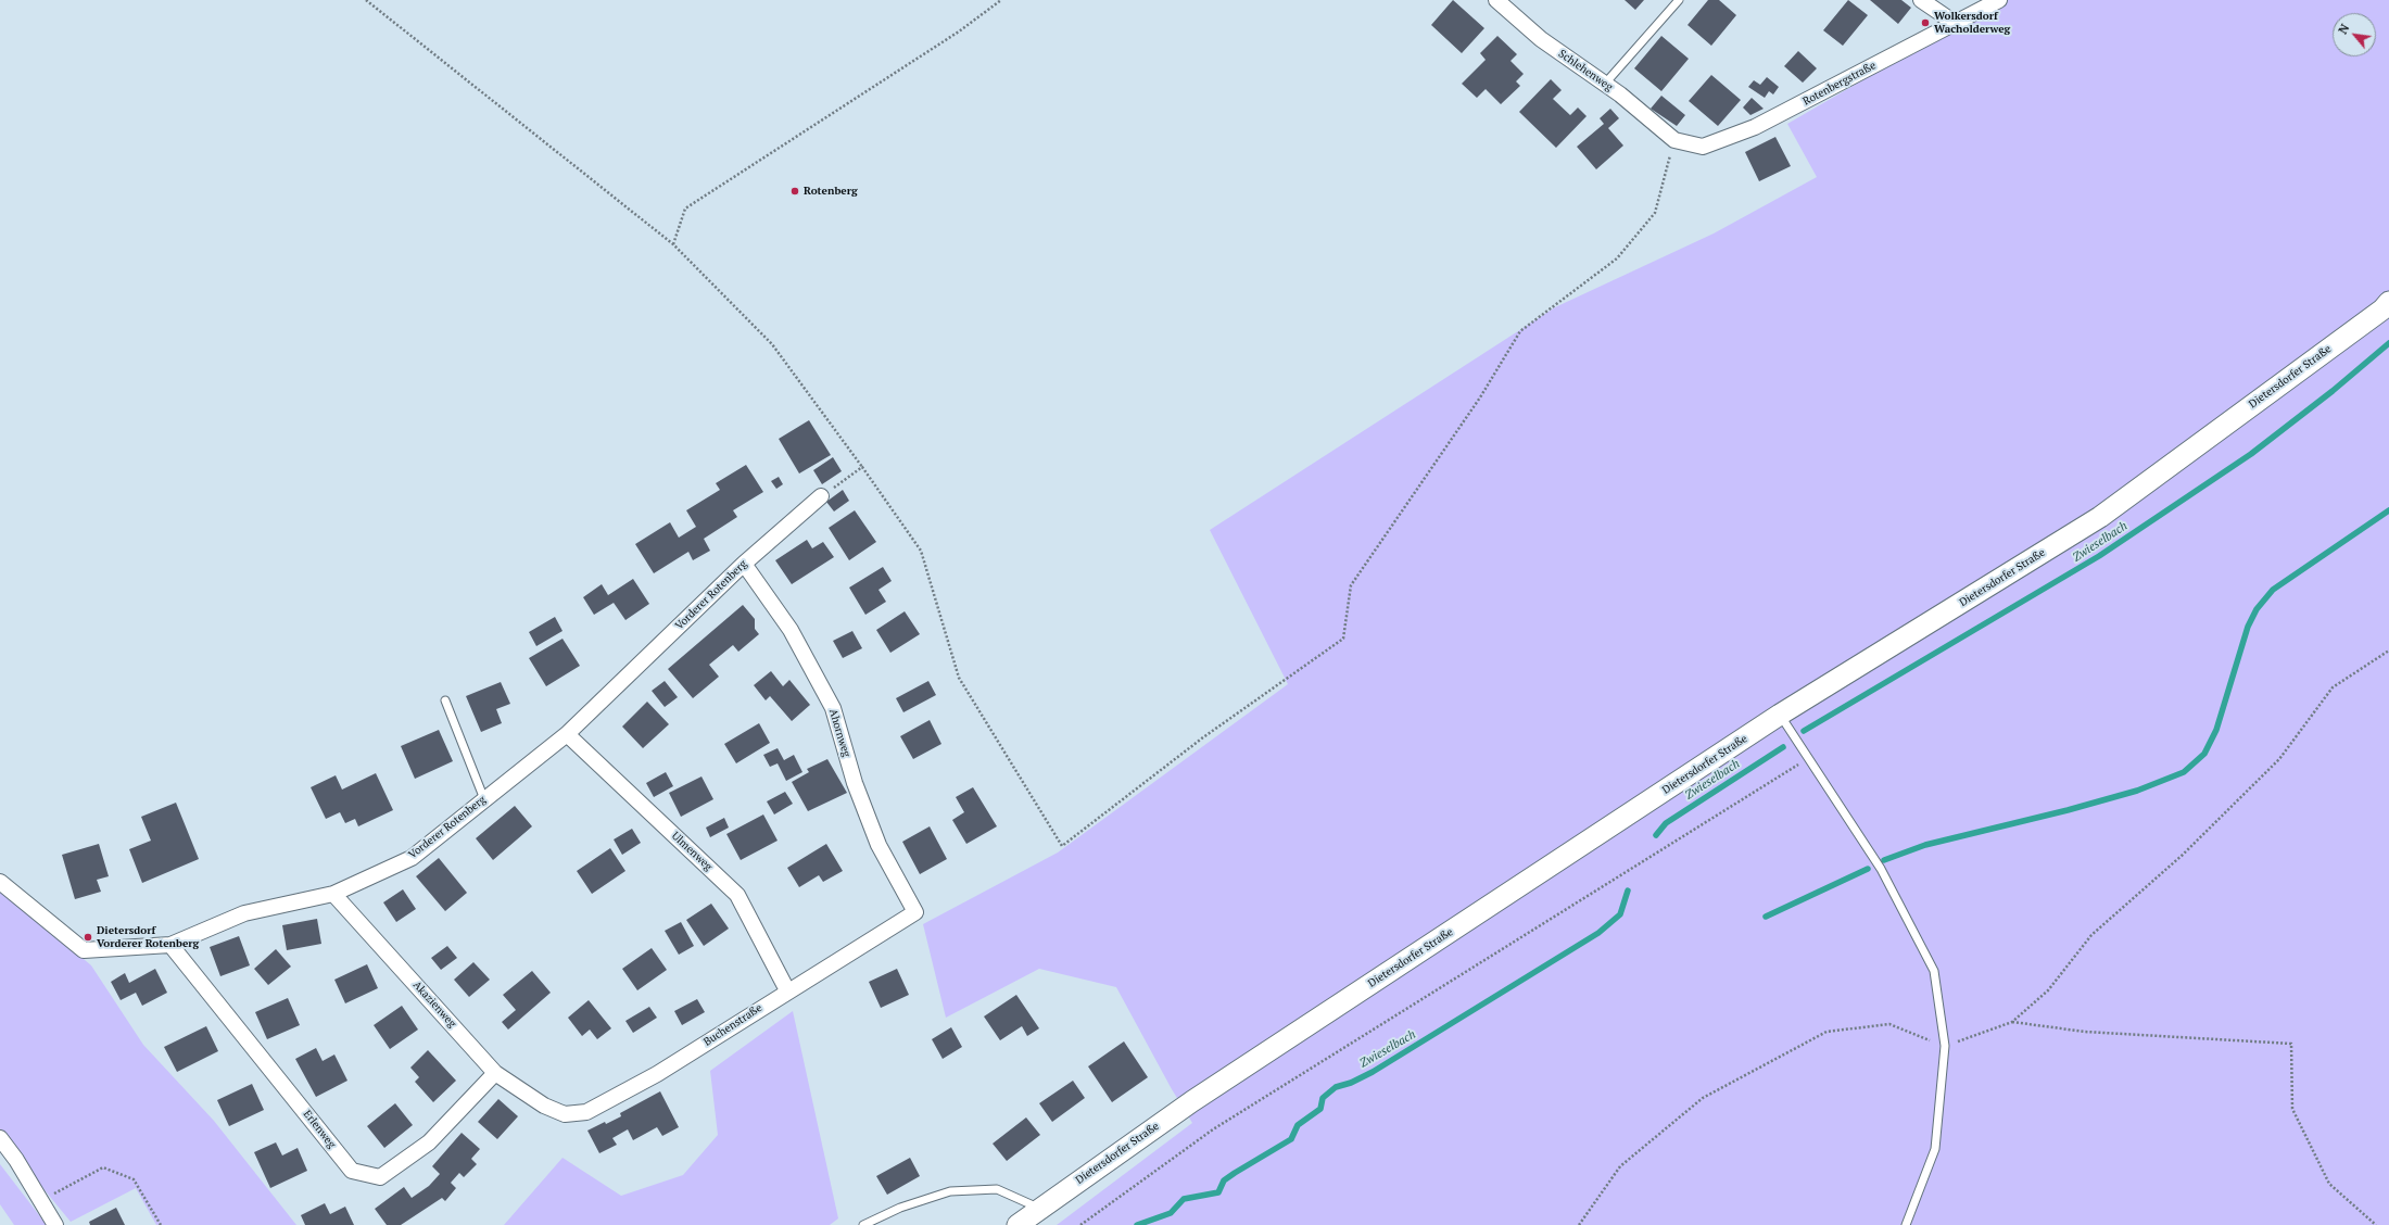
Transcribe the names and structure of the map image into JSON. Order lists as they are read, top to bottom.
{
  "streets": {
    "street": [
      "Schlehenweg",
      "Rotenbergstraße",
      "Dietersdorfer Straße",
      "Vorderer Rotenberg",
      "Ahornweg",
      "Ulmenweg",
      "Akazienweg",
      "Buchenstraße",
      "Erlenweg"
    ]
  },
  "crossings": [
    ["Schlehenweg", "Rotenbergstraße"],
    ["Vorderer Rotenberg", "Ahornweg"],
    ["Vorderer Rotenberg", "Ulmenweg"],
    ["Vorderer Rotenberg", "Akazienweg"],
    ["Vorderer Rotenberg", "Erlenweg"],
    ["Ahornweg", "Buchenstraße"],
    ["Ulmenweg", "Buchenstraße"],
    ["Akazienweg", "Buchenstraße"],
    ["Akazienweg", "Erlenweg"]
  ],
  "water": ["Zwieselbach"],
  "places": ["Wolkersdorf Wacholderweg", "Rotenberg", "Dietersdorf Vorderer Rotenberg"],
  "north": "top left"
}
